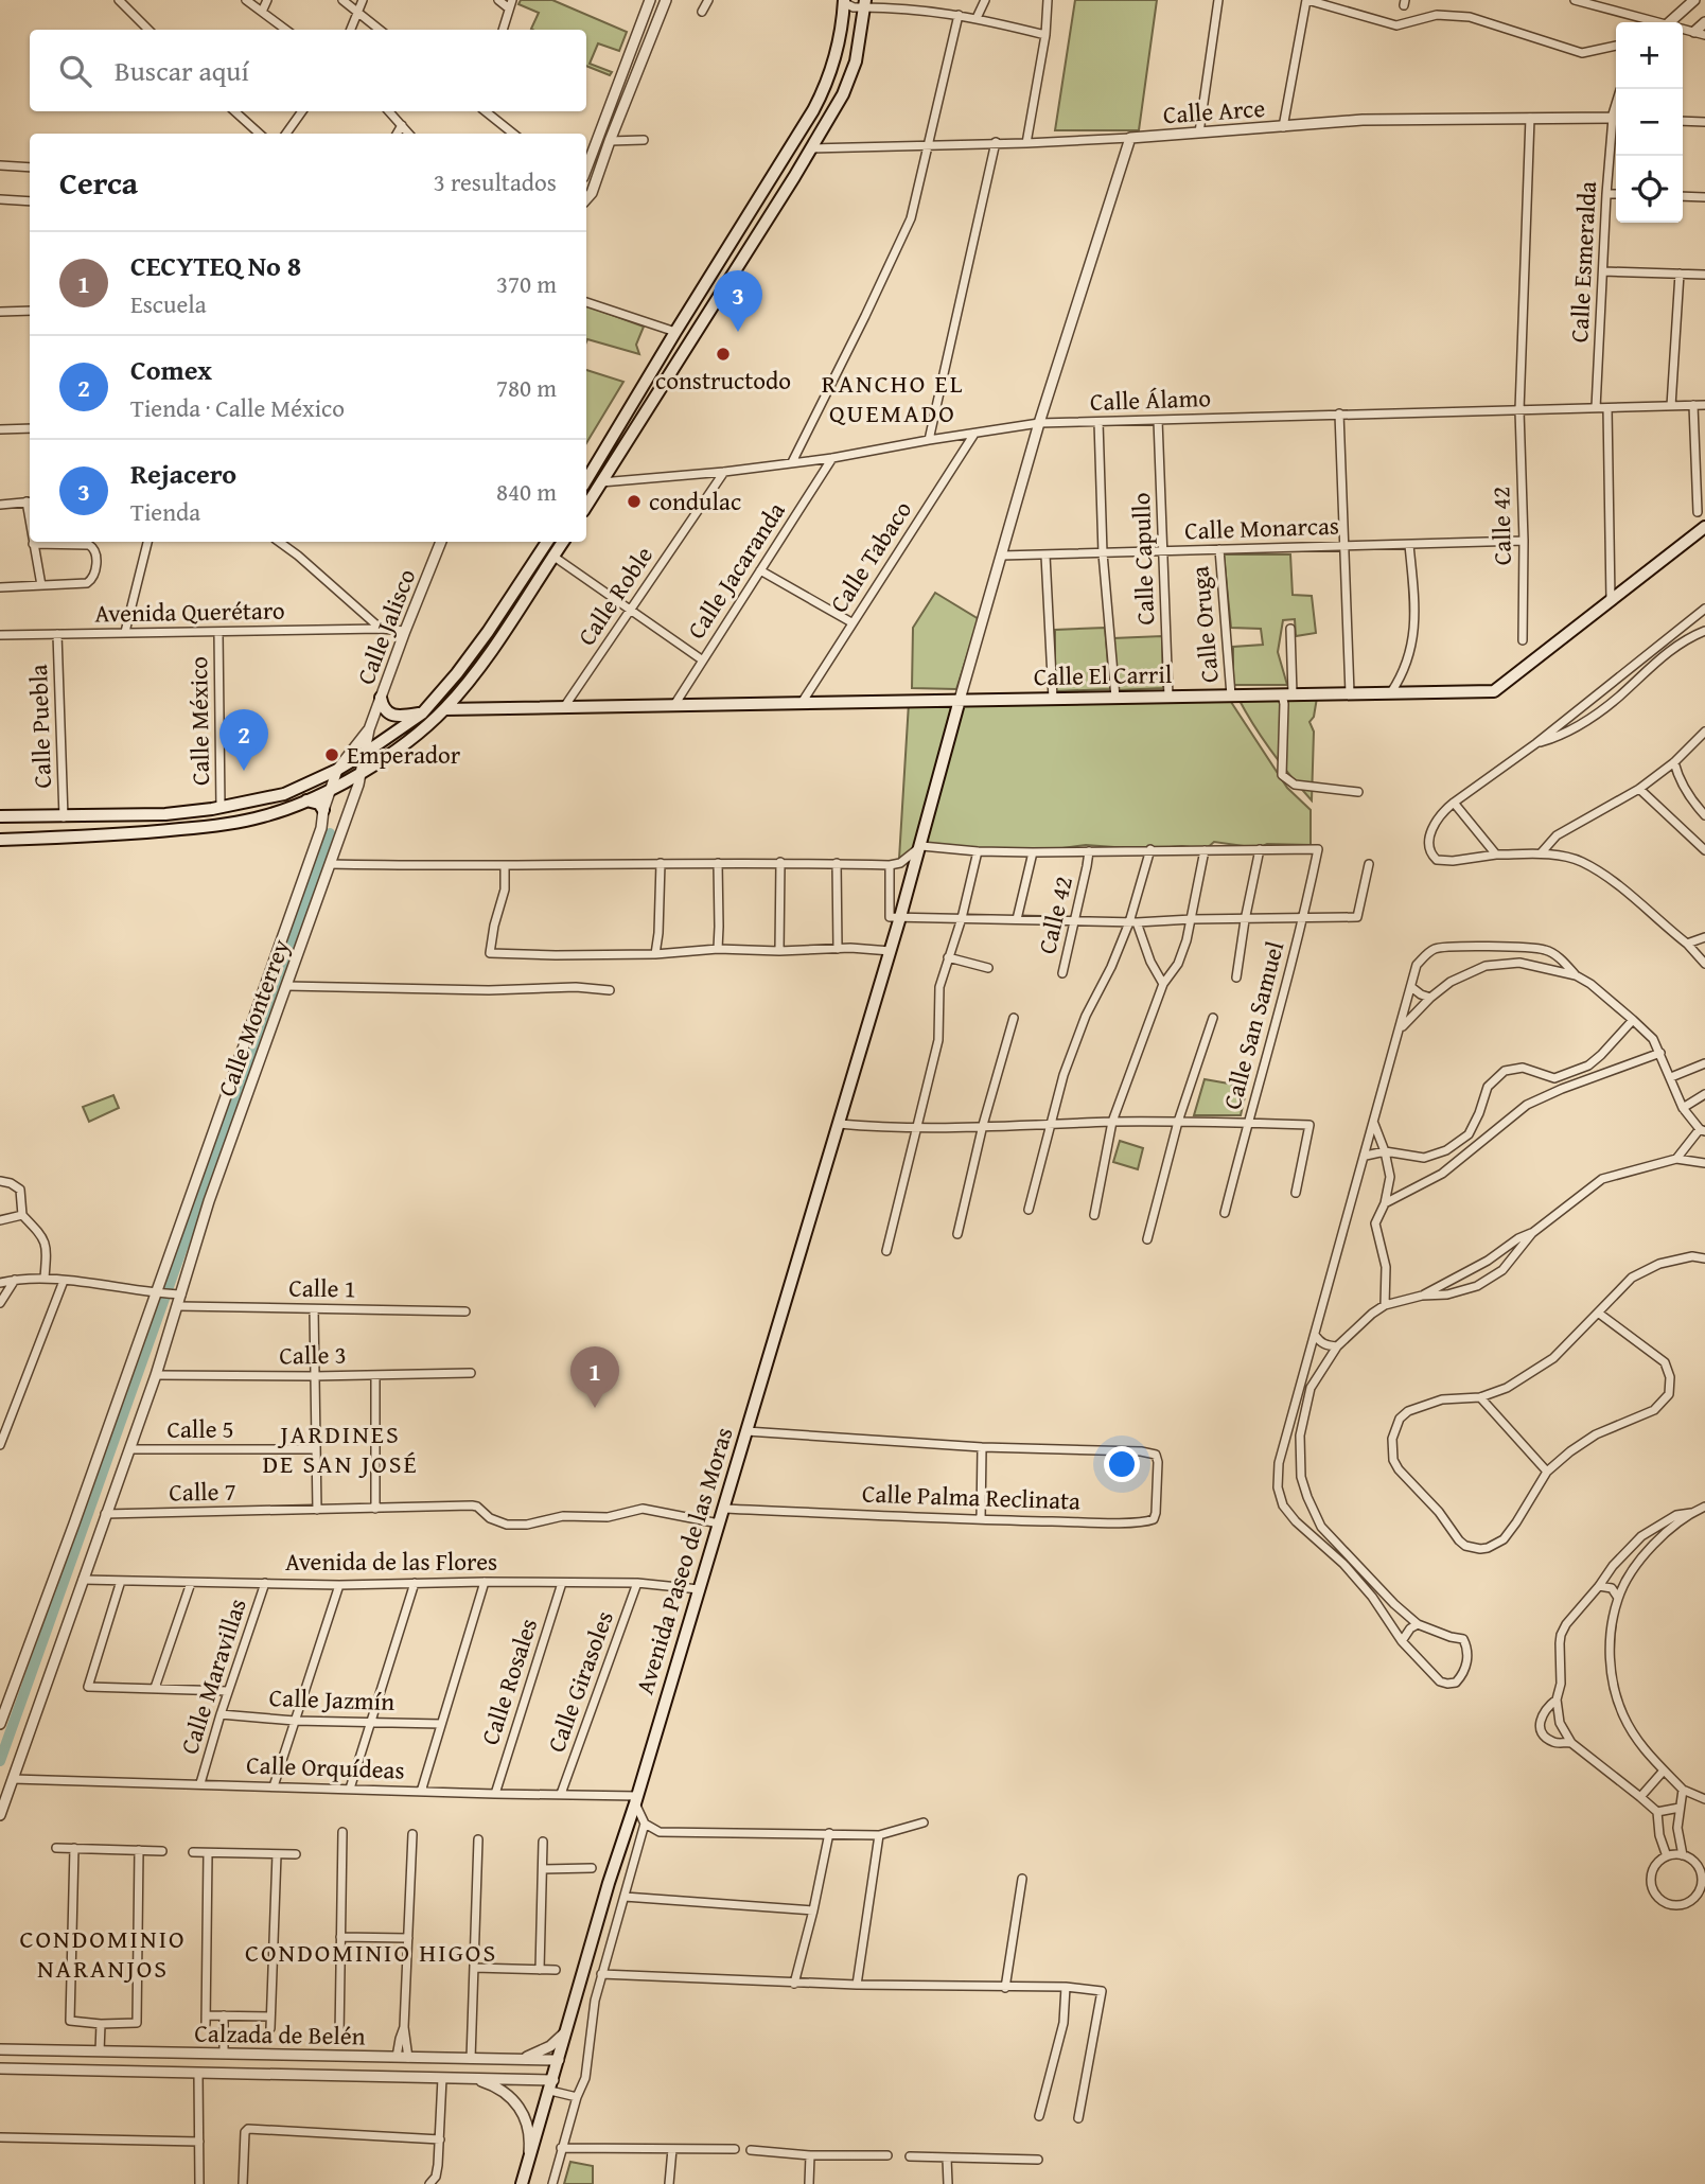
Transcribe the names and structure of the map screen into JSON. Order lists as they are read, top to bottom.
{
  "streets": {
    "main road": ["Calle El Carril", "Avenida Paseo de las Moras"],
    "street": [
      "Calle Arce",
      "Calle Esmeralda",
      "Calle Álamo",
      "Calle 42",
      "Calle Monarcas",
      "Calle Tabaco",
      "Calle Capullo",
      "Calle Jacaranda",
      "Calle Roble",
      "Avenida Querétaro",
      "Calle Oruga",
      "Calle Jalisco",
      "Calle México",
      "Calle Puebla",
      "Calle Monterrey",
      "Calle San Samuel",
      "Calle 1",
      "Calle 3",
      "Calle 5",
      "Calle 7",
      "Calle Palma Reclinata",
      "Avenida de las Flores",
      "Calle Maravillas",
      "Calle Rosales",
      "Calle Girasoles",
      "Calle Jazmín",
      "Calle Orquídeas",
      "Calzada de Belén"
    ]
  },
  "crossings": [
    ["Calle Arce", "Calle 42"],
    ["Calle Esmeralda", "Calle Álamo"],
    ["Calle Álamo", "Calle 42"],
    ["Calle Álamo", "Calle Tabaco"],
    ["Calle Álamo", "Calle Capullo"],
    ["Calle Álamo", "Calle Jacaranda"],
    ["Calle Álamo", "Calle Roble"],
    ["Calle 42", "Calle Monarcas"],
    ["Calle Monarcas", "Calle Capullo"],
    ["Calle Monarcas", "Calle Oruga"],
    ["Calle Tabaco", "Calle El Carril"],
    ["Calle Capullo", "Calle El Carril"],
    ["Calle Jacaranda", "Calle El Carril"],
    ["Calle Roble", "Calle El Carril"],
    ["Avenida Querétaro", "Calle Jalisco"],
    ["Avenida Querétaro", "Calle México"],
    ["Avenida Querétaro", "Calle Puebla"],
    ["Calle Oruga", "Calle El Carril"],
    ["Calle Jalisco", "Calle Monterrey"],
    ["Calle El Carril", "Avenida Paseo de las Moras"],
    ["Calle Monterrey", "Calle 1"],
    ["Calle Monterrey", "Calle 3"],
    ["Calle Monterrey", "Calle 5"],
    ["Calle Monterrey", "Calle 7"],
    ["Calle Monterrey", "Avenida de las Flores"],
    ["Calle Monterrey", "Calle Orquídeas"],
    ["Calle 7", "Avenida Paseo de las Moras"],
    ["Calle Palma Reclinata", "Avenida Paseo de las Moras"],
    ["Avenida Paseo de las Moras", "Avenida de las Flores"],
    ["Avenida Paseo de las Moras", "Calle Orquídeas"],
    ["Avenida Paseo de las Moras", "Calzada de Belén"],
    ["Avenida de las Flores", "Calle Maravillas"],
    ["Avenida de las Flores", "Calle Rosales"],
    ["Avenida de las Flores", "Calle Girasoles"],
    ["Calle Maravillas", "Calle Jazmín"],
    ["Calle Maravillas", "Calle Orquídeas"],
    ["Calle Rosales", "Calle Orquídeas"],
    ["Calle Girasoles", "Calle Orquídeas"]
  ],
  "districts": [
    "RANCHO EL QUEMADO",
    "JARDINES DE SAN JOSÉ",
    "CONDOMINIO NARANJOS",
    "CONDOMINIO HIGOS"
  ],
  "places": ["constructodo", "condulac", "Emperador"],
  "page": {
    "map_buttons": ["+", "−"],
    "search": "Buscar aquí",
    "heading": ["Cerca", "3 resultados"],
    "list": [
      {
        "mark": "1",
        "name": "CECYTEQ No 8",
        "note": "Escuela",
        "value": "370 m"
      },
      {
        "mark": "2",
        "name": "Comex",
        "note": "Tienda · Calle México",
        "value": "780 m"
      },
      {
        "mark": "3",
        "name": "Rejacero",
        "note": "Tienda",
        "value": "840 m"
      }
    ],
    "pins": ["3", "2", "1"]
  }
}
